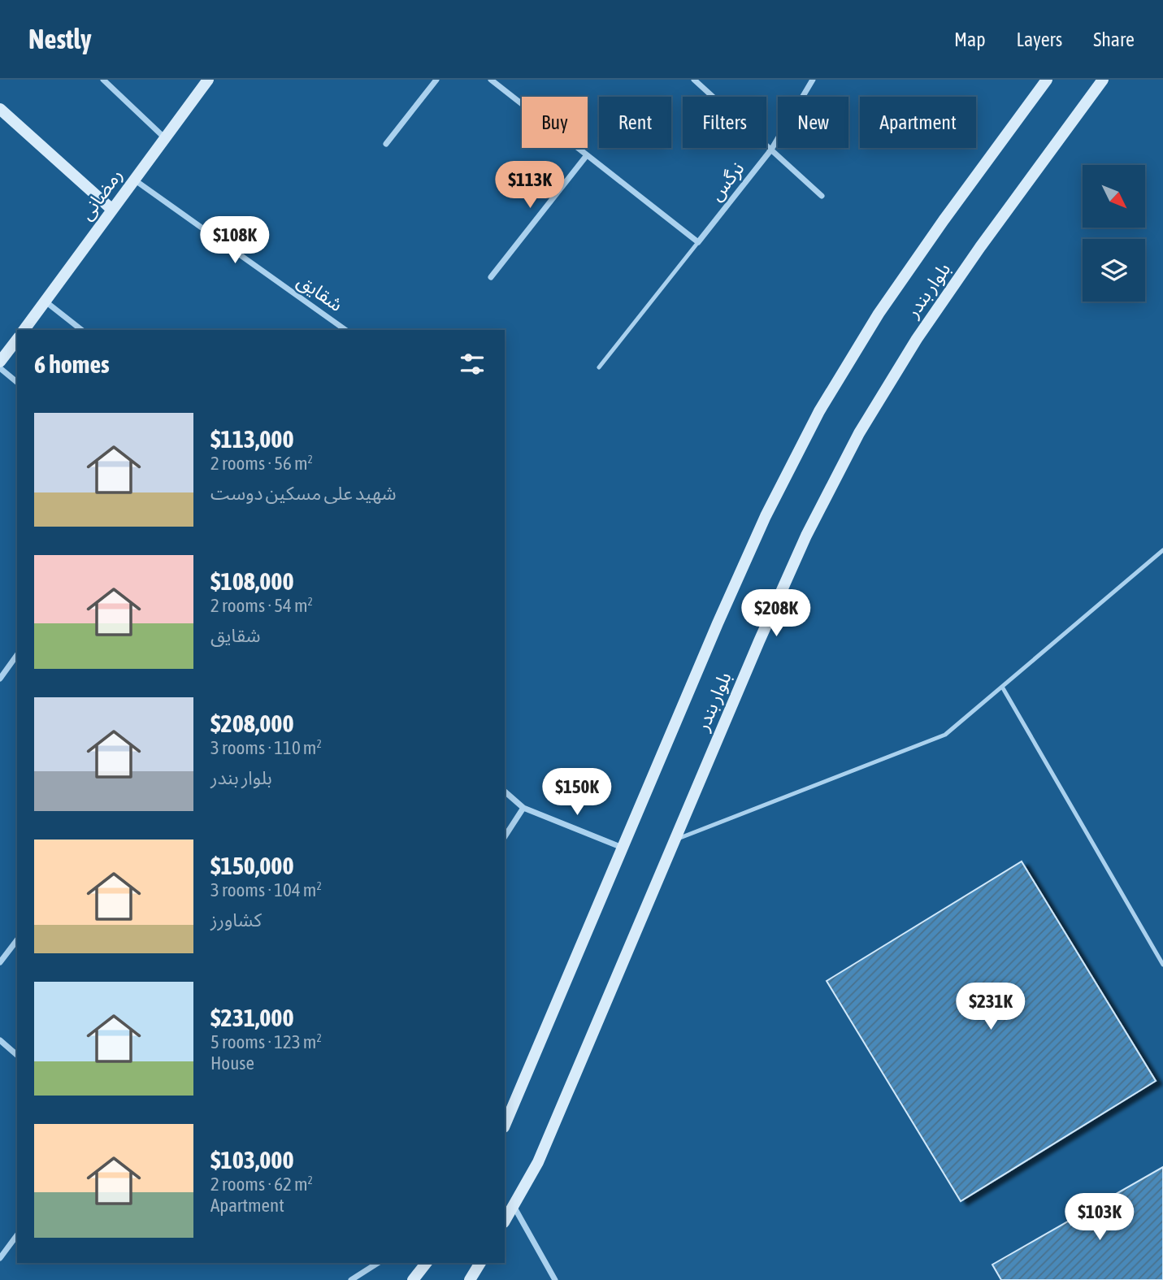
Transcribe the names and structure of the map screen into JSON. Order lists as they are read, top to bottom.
{
  "streets": {
    "main road": ["رمضانی", "بلوار بندر"],
    "street": ["نرگس", "شقایق"]
  },
  "crossings": [
    ["رمضانی", "شقایق"]
  ],
  "north": "bottom right",
  "page": {
    "header": "Nestly",
    "nav": ["Map", "Layers", "Share"],
    "chip": [
      "Buy",
      "Rent",
      "Filters",
      "New",
      "Apartment"
    ],
    "price": [
      "$113K",
      "$108K",
      "$208K",
      "$150K",
      "$231K",
      "$103K"
    ],
    "heading": "6 homes",
    "list": [
      {
        "name": "$113,000",
        "note": "2 rooms · 56 m² · شهید علی مسکین دوست"
      },
      {
        "name": "$108,000",
        "note": "2 rooms · 54 m² · شقایق"
      },
      {
        "name": "$208,000",
        "note": "3 rooms · 110 m² · بلوار بندر"
      },
      {
        "name": "$150,000",
        "note": "3 rooms · 104 m² · کشاورز"
      },
      {
        "name": "$231,000",
        "note": "5 rooms · 123 m² · House"
      },
      {
        "name": "$103,000",
        "note": "2 rooms · 62 m² · Apartment"
      }
    ]
  }
}
